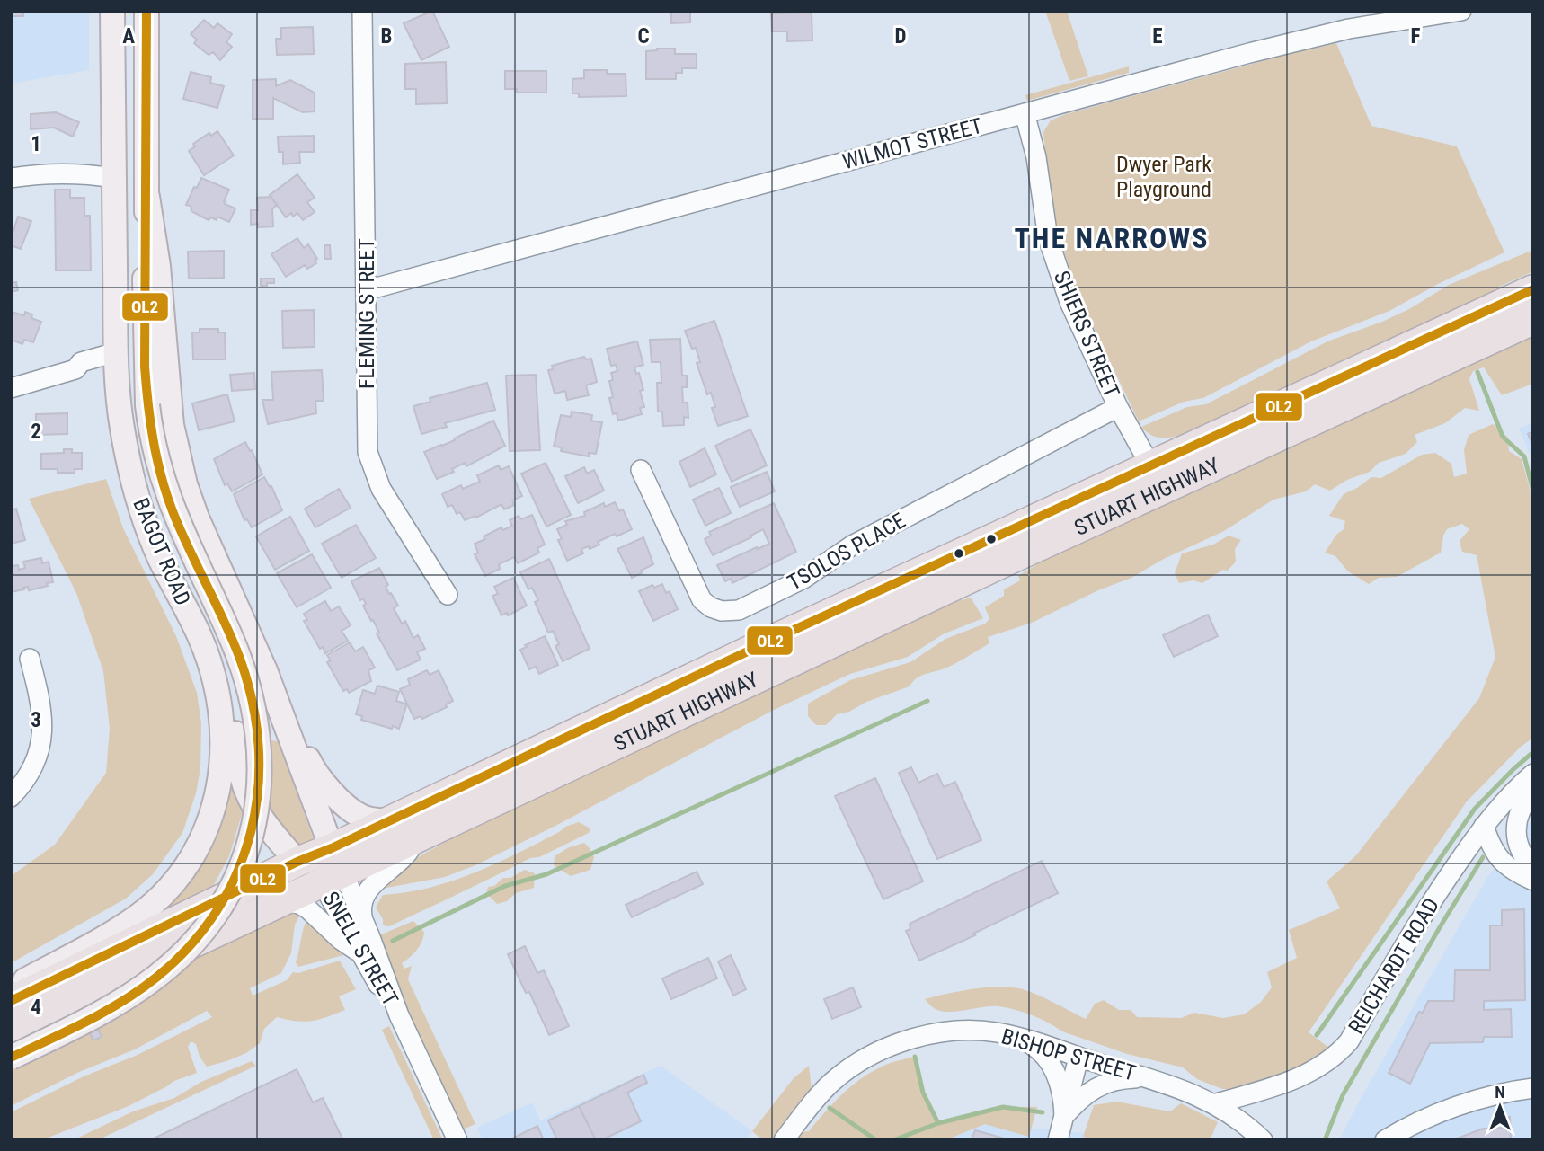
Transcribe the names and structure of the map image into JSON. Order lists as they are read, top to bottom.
{
  "streets": {
    "highway": ["STUART HIGHWAY"],
    "main road": ["BAGOT ROAD"],
    "street": [
      "WILMOT STREET",
      "FLEMING STREET",
      "SHIERS STREET",
      "TSOLOS PLACE",
      "SNELL STREET",
      "REICHARDT ROAD",
      "BISHOP STREET"
    ]
  },
  "crossings": [
    ["WILMOT STREET", "FLEMING STREET"],
    ["WILMOT STREET", "SHIERS STREET"],
    ["SHIERS STREET", "STUART HIGHWAY"],
    ["SHIERS STREET", "TSOLOS PLACE"],
    ["STUART HIGHWAY", "BAGOT ROAD"],
    ["STUART HIGHWAY", "SNELL STREET"],
    ["BAGOT ROAD", "SNELL STREET"],
    ["REICHARDT ROAD", "BISHOP STREET"]
  ],
  "districts": ["THE NARROWS"],
  "parks": ["Dwyer Park Playground"],
  "lines": ["transit line OL2"],
  "north": "top",
  "grid": {
    "columns": [
      "A",
      "B",
      "C",
      "D",
      "E",
      "F"
    ],
    "rows": [
      "1",
      "2",
      "3",
      "4"
    ]
  }
}
